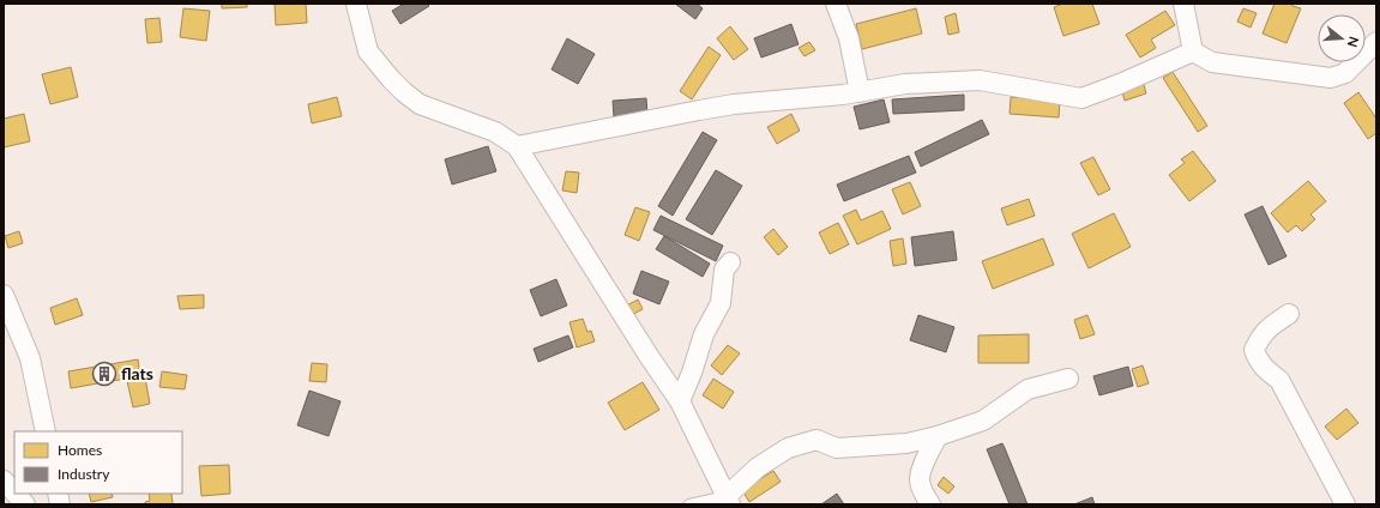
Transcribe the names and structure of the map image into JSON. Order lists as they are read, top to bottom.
{
  "places": {
    "building": ["flats"]
  },
  "legend": ["Homes", "Industry"],
  "north": "right"
}
